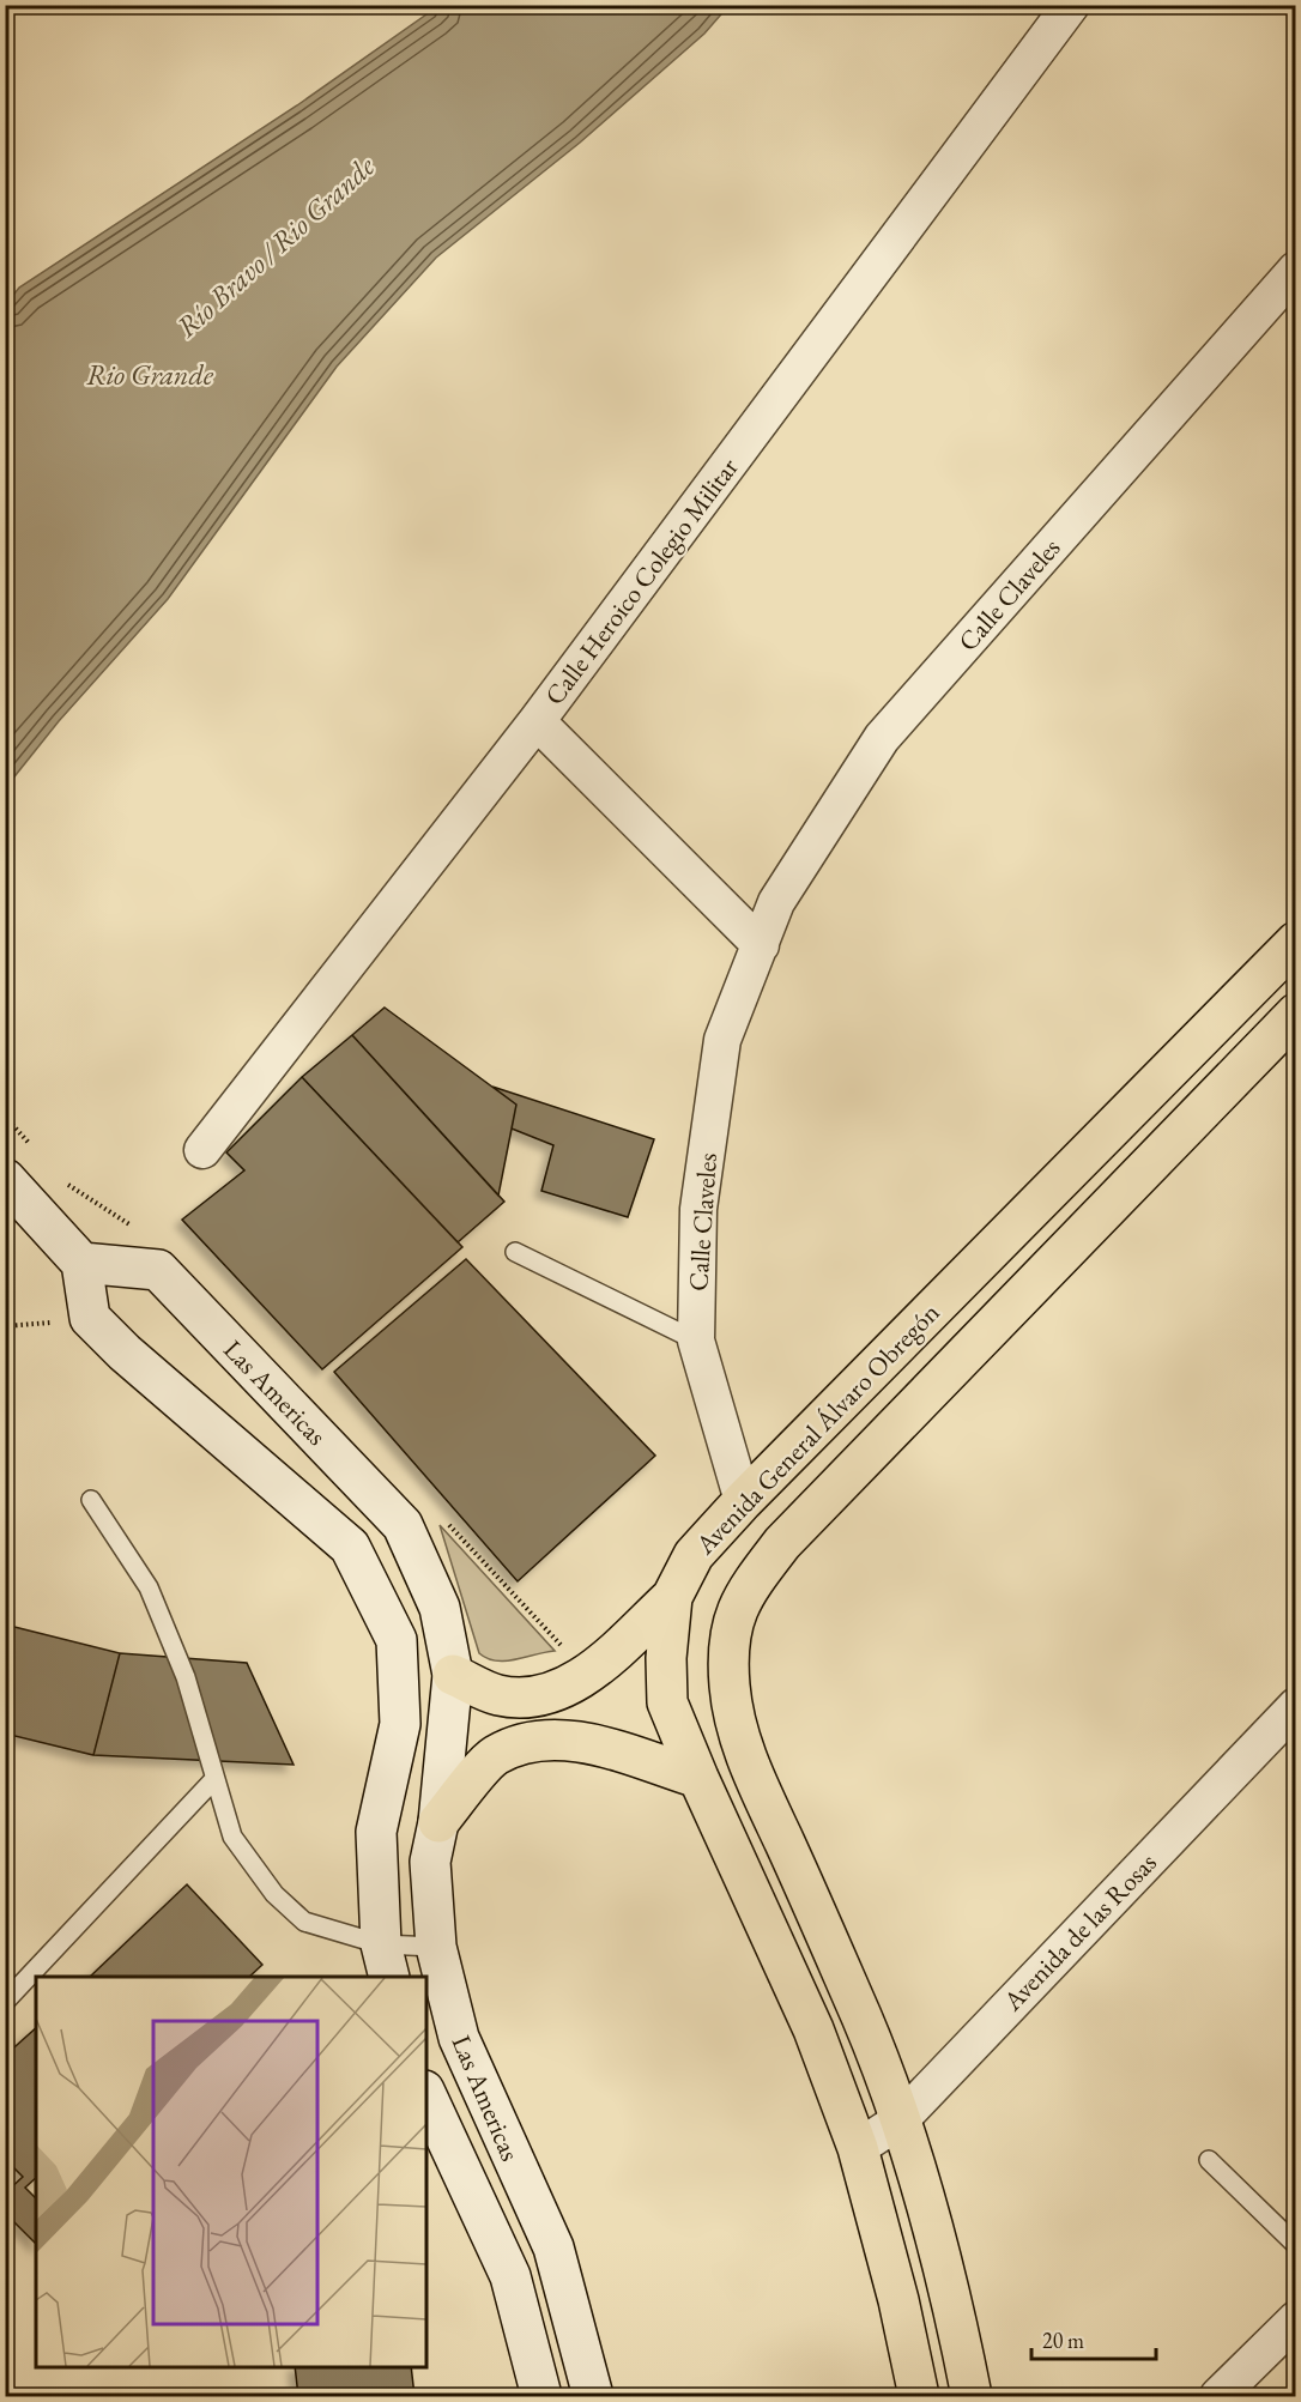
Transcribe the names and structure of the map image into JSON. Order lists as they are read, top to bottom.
{
  "streets": {
    "main road": ["Las Americas", "Avenida General Álvaro Obregón"],
    "street": ["Calle Heroico Colegio Militar", "Calle Claveles", "Avenida de las Rosas"]
  },
  "crossings": [
    ["Calle Claveles", "Avenida General Álvaro Obregón"],
    ["Avenida General Álvaro Obregón", "Avenida de las Rosas"]
  ],
  "water": ["Río Bravo / Rio Grande", "Rio Grande"],
  "scale_bar": "20 m"
}
